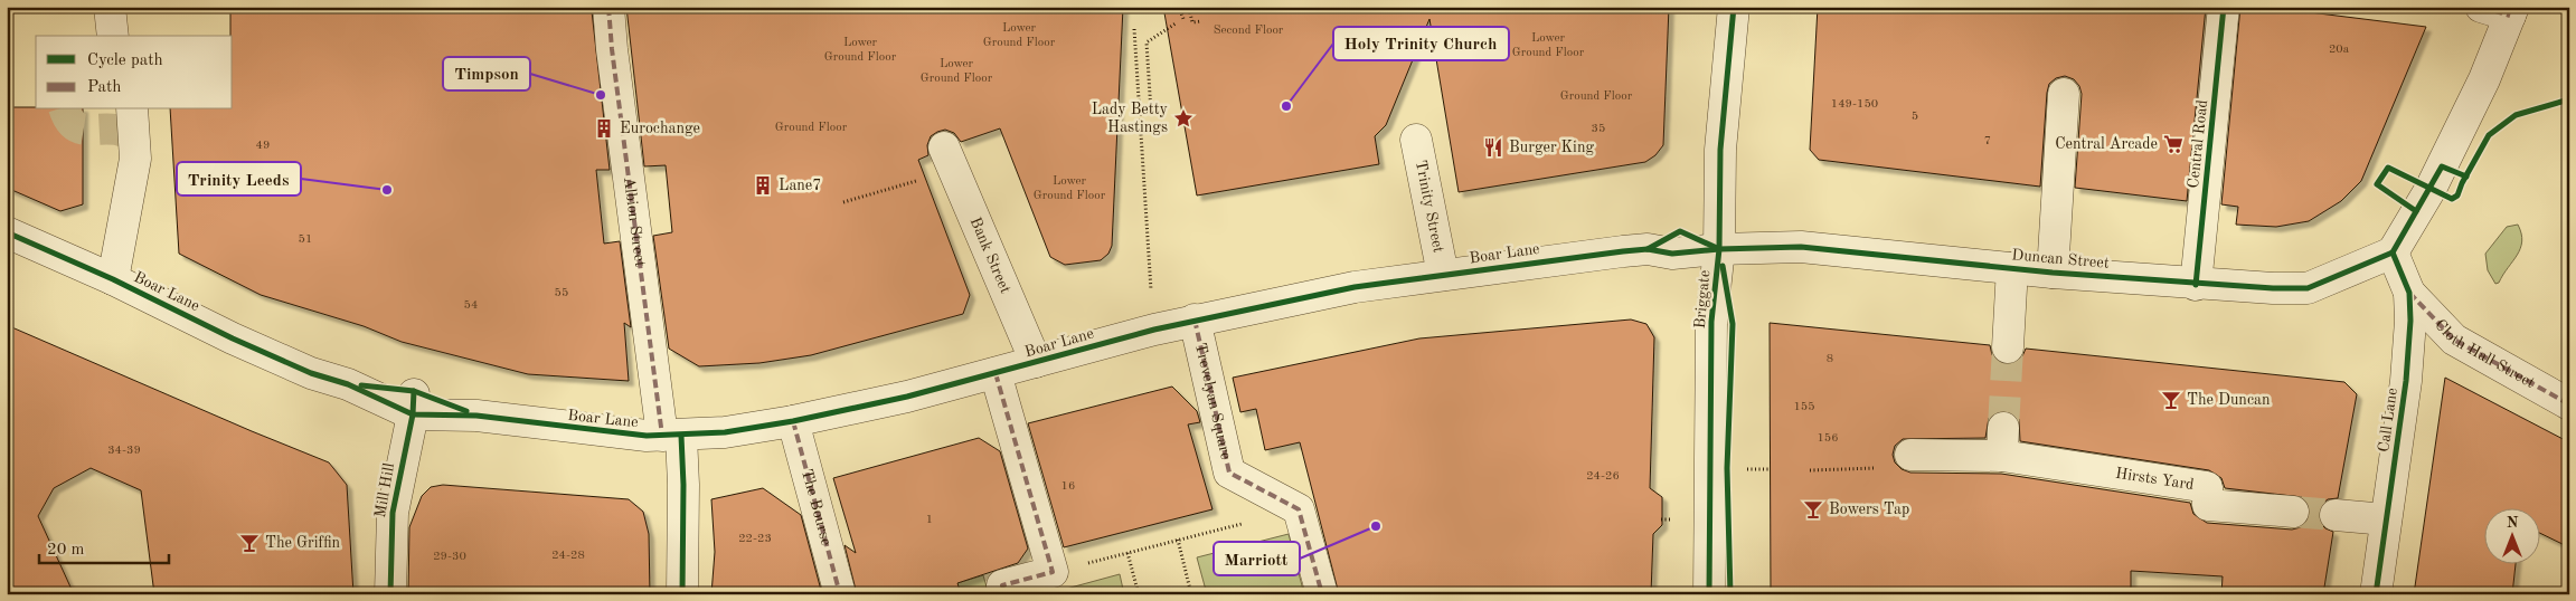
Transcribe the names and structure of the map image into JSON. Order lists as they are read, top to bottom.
{
  "streets": {
    "street": [
      "Central Road",
      "Trinity Street",
      "Albion Street",
      "Boar Lane",
      "Bank Street",
      "Duncan Street",
      "Briggate",
      "Cloth Hall Street",
      "Trevelyan Square",
      "Call Lane",
      "Hirsts Yard",
      "Mill Hill",
      "The Bourse"
    ]
  },
  "crossings": [
    ["Central Road", "Duncan Street"],
    ["Trinity Street", "Boar Lane"],
    ["Albion Street", "Boar Lane"],
    ["Boar Lane", "Bank Street"],
    ["Boar Lane", "Duncan Street"],
    ["Boar Lane", "Briggate"],
    ["Boar Lane", "Trevelyan Square"],
    ["Boar Lane", "Mill Hill"],
    ["Boar Lane", "The Bourse"],
    ["Duncan Street", "Briggate"],
    ["Duncan Street", "Call Lane"],
    ["Cloth Hall Street", "Call Lane"]
  ],
  "places": {
    "other": [
      "Timpson",
      "Holy Trinity Church",
      "Trinity Leeds",
      "Marriott"
    ],
    "place": ["Lady Betty Hastings"],
    "building": ["Eurochange", "Lane7"],
    "supermarket": ["Central Arcade"],
    "restaurant": ["Burger King"],
    "bar": ["The Duncan", "Bowers Tap", "The Griffin"]
  },
  "house_numbers": [
    "Lower Ground Floor",
    "Second Floor",
    "Lower Ground Floor",
    "Lower Ground Floor",
    "20a",
    "Lower Ground Floor",
    "Ground Floor",
    "149-150",
    "5",
    "Ground Floor",
    "35",
    "7",
    "49",
    "Lower Ground Floor",
    "51",
    "55",
    "54",
    "8",
    "155",
    "156",
    "34-39",
    "24-26",
    "16",
    "1",
    "22-23",
    "24-28",
    "29-30"
  ],
  "legend": ["Cycle path", "Path"],
  "scale_bar": "20 m",
  "north": "top"
}
